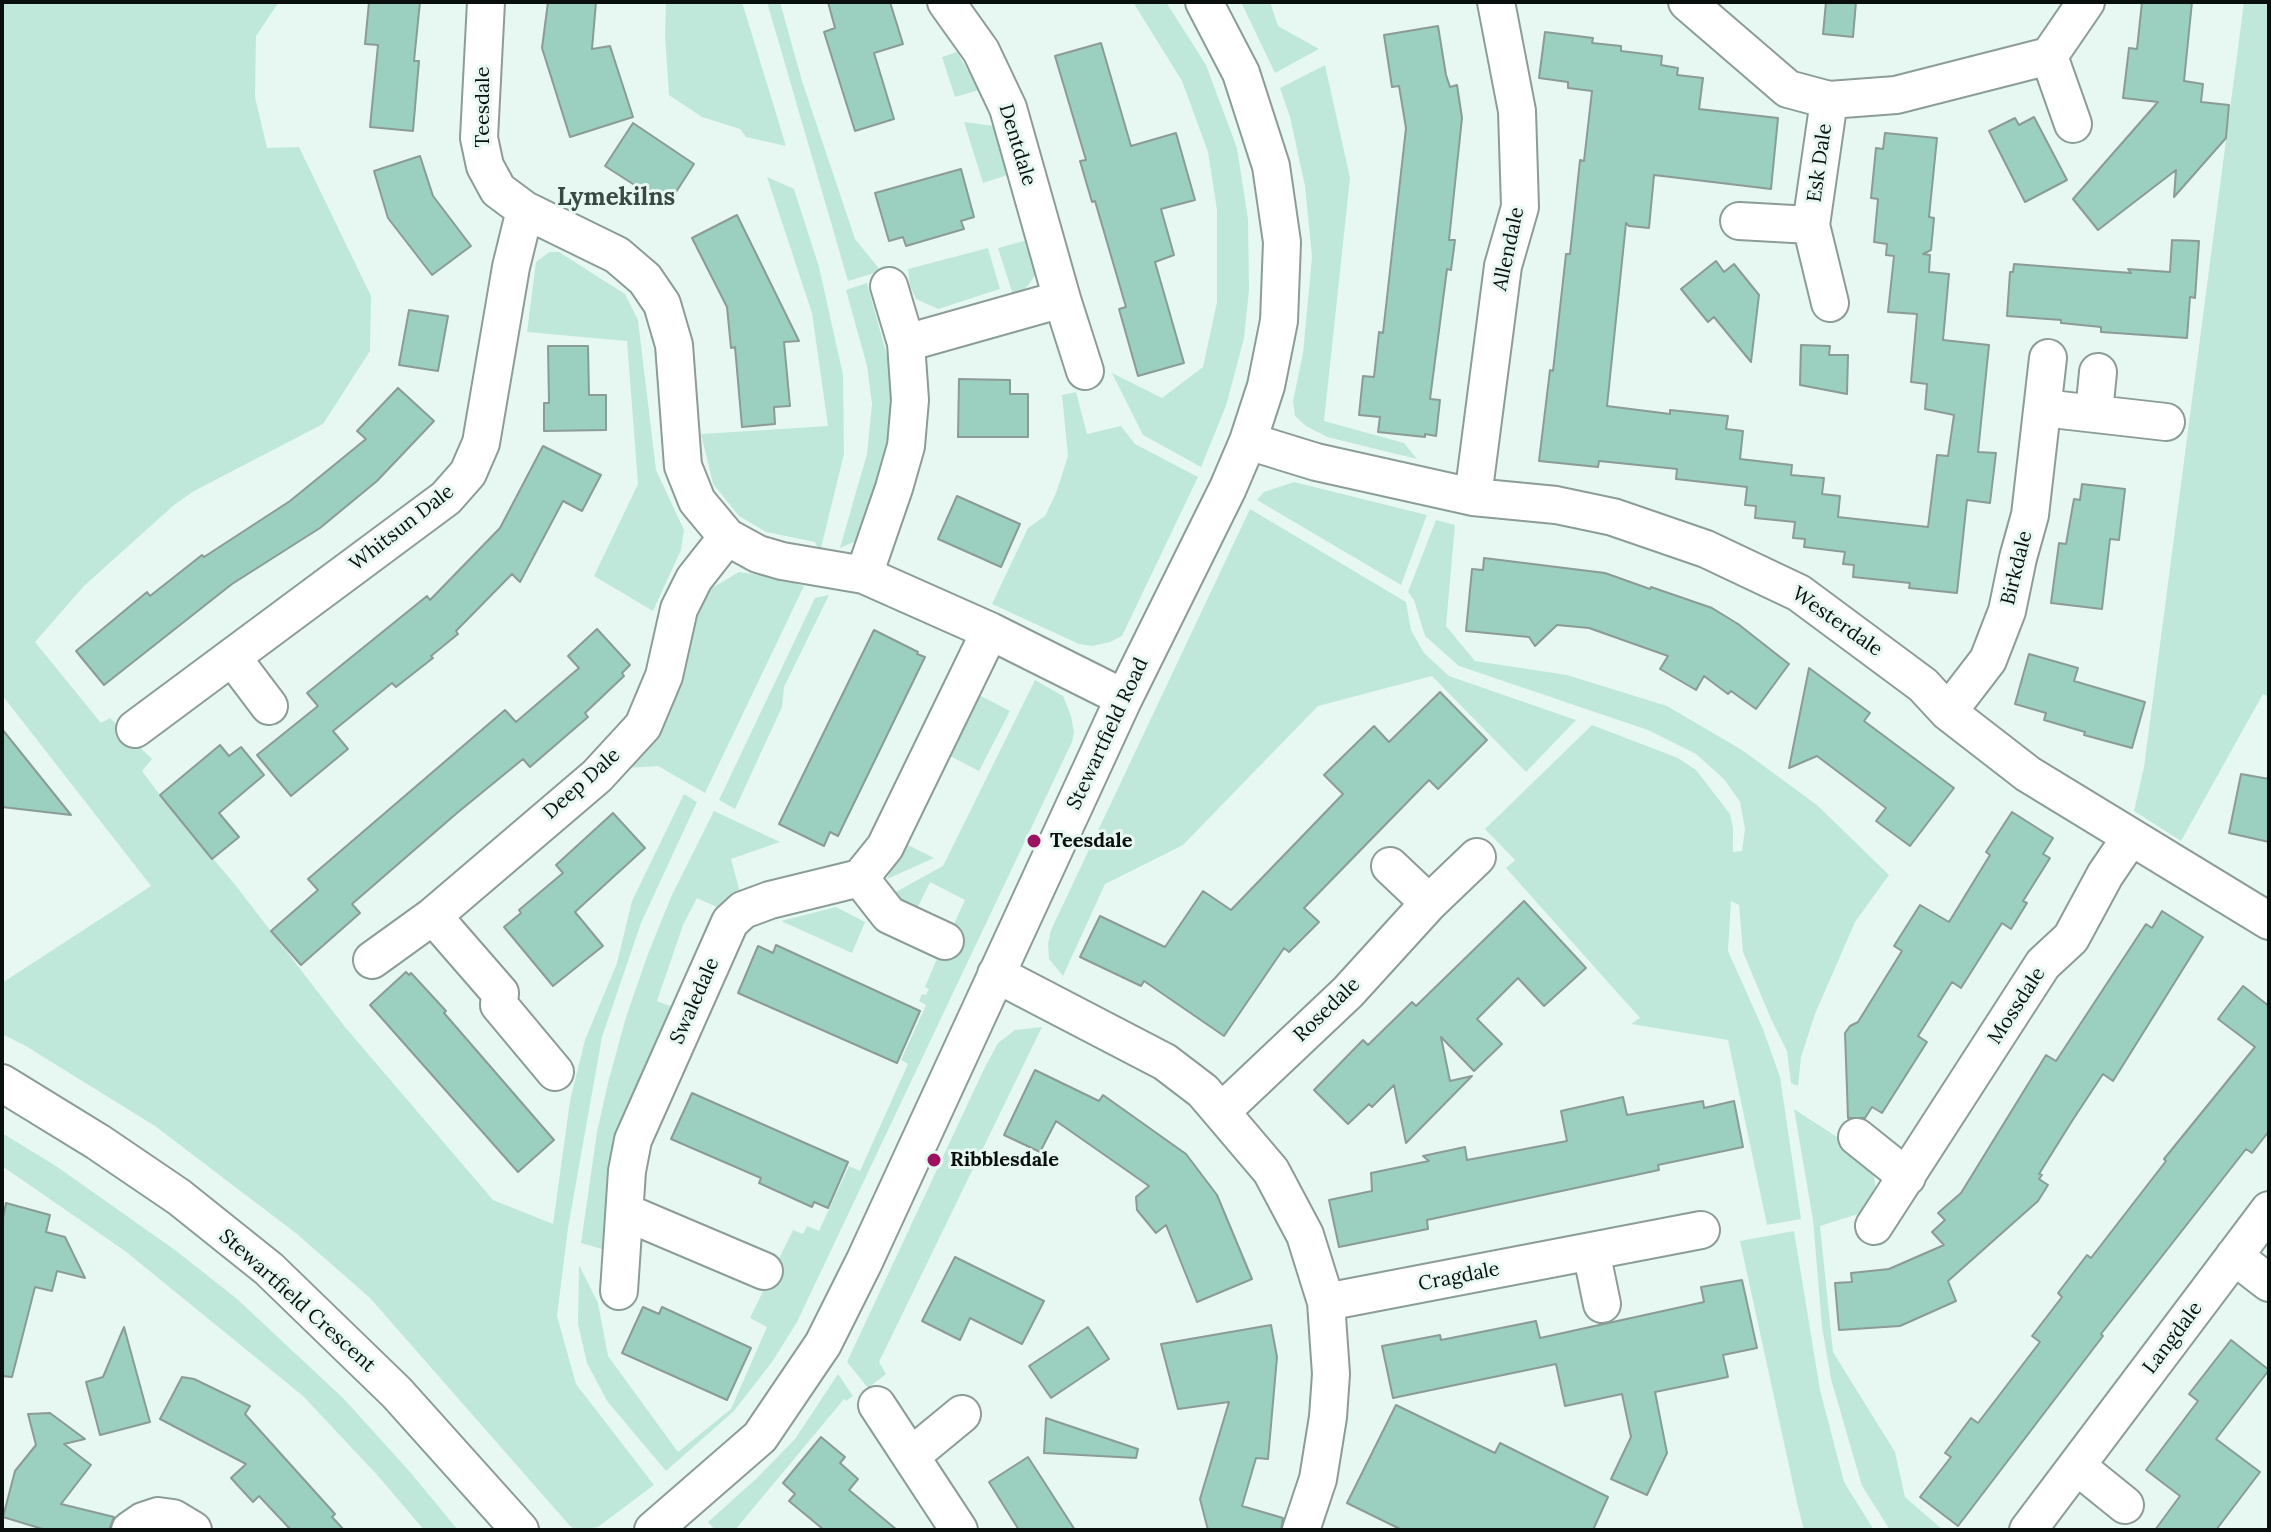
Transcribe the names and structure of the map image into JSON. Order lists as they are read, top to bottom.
{
  "streets": {
    "street": [
      "Teesdale",
      "Dentdale",
      "Esk Dale",
      "Allendale",
      "Whitsun Dale",
      "Birkdale",
      "Westerdale",
      "Stewartfield Road",
      "Deep Dale",
      "Swaledale",
      "Mossdale",
      "Rosedale",
      "Cragdale",
      "Stewartfield Crescent",
      "Langdale"
    ]
  },
  "crossings": [
    ["Teesdale", "Whitsun Dale"],
    ["Teesdale", "Stewartfield Road"],
    ["Teesdale", "Deep Dale"],
    ["Allendale", "Westerdale"],
    ["Birkdale", "Westerdale"],
    ["Westerdale", "Stewartfield Road"],
    ["Westerdale", "Mossdale"]
  ],
  "districts": ["Lymekilns"],
  "places": ["Teesdale", "Ribblesdale"]
}
